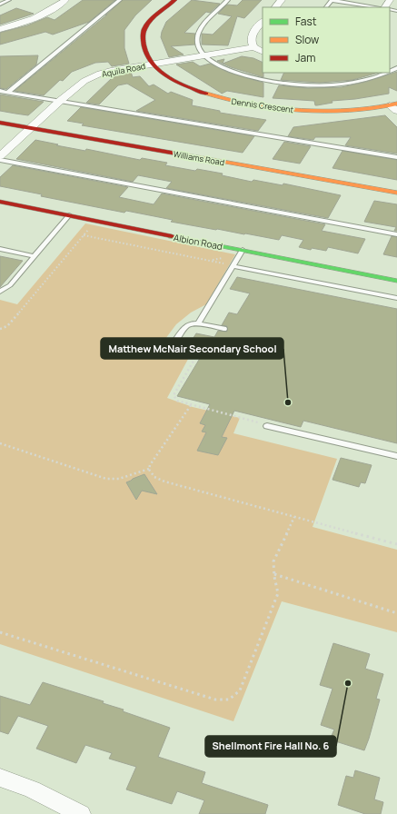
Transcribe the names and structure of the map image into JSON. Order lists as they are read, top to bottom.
{
  "streets": {
    "street": [
      "Aquila Road",
      "Dennis Crescent",
      "Williams Road",
      "Albion Road"
    ]
  },
  "crossings": [
    ["Aquila Road", "Dennis Crescent"],
    ["Aquila Road", "Williams Road"]
  ],
  "places": ["Matthew McNair Secondary School", "Shellmont Fire Hall No. 6"],
  "legend": ["Fast", "Slow", "Jam"]
}
